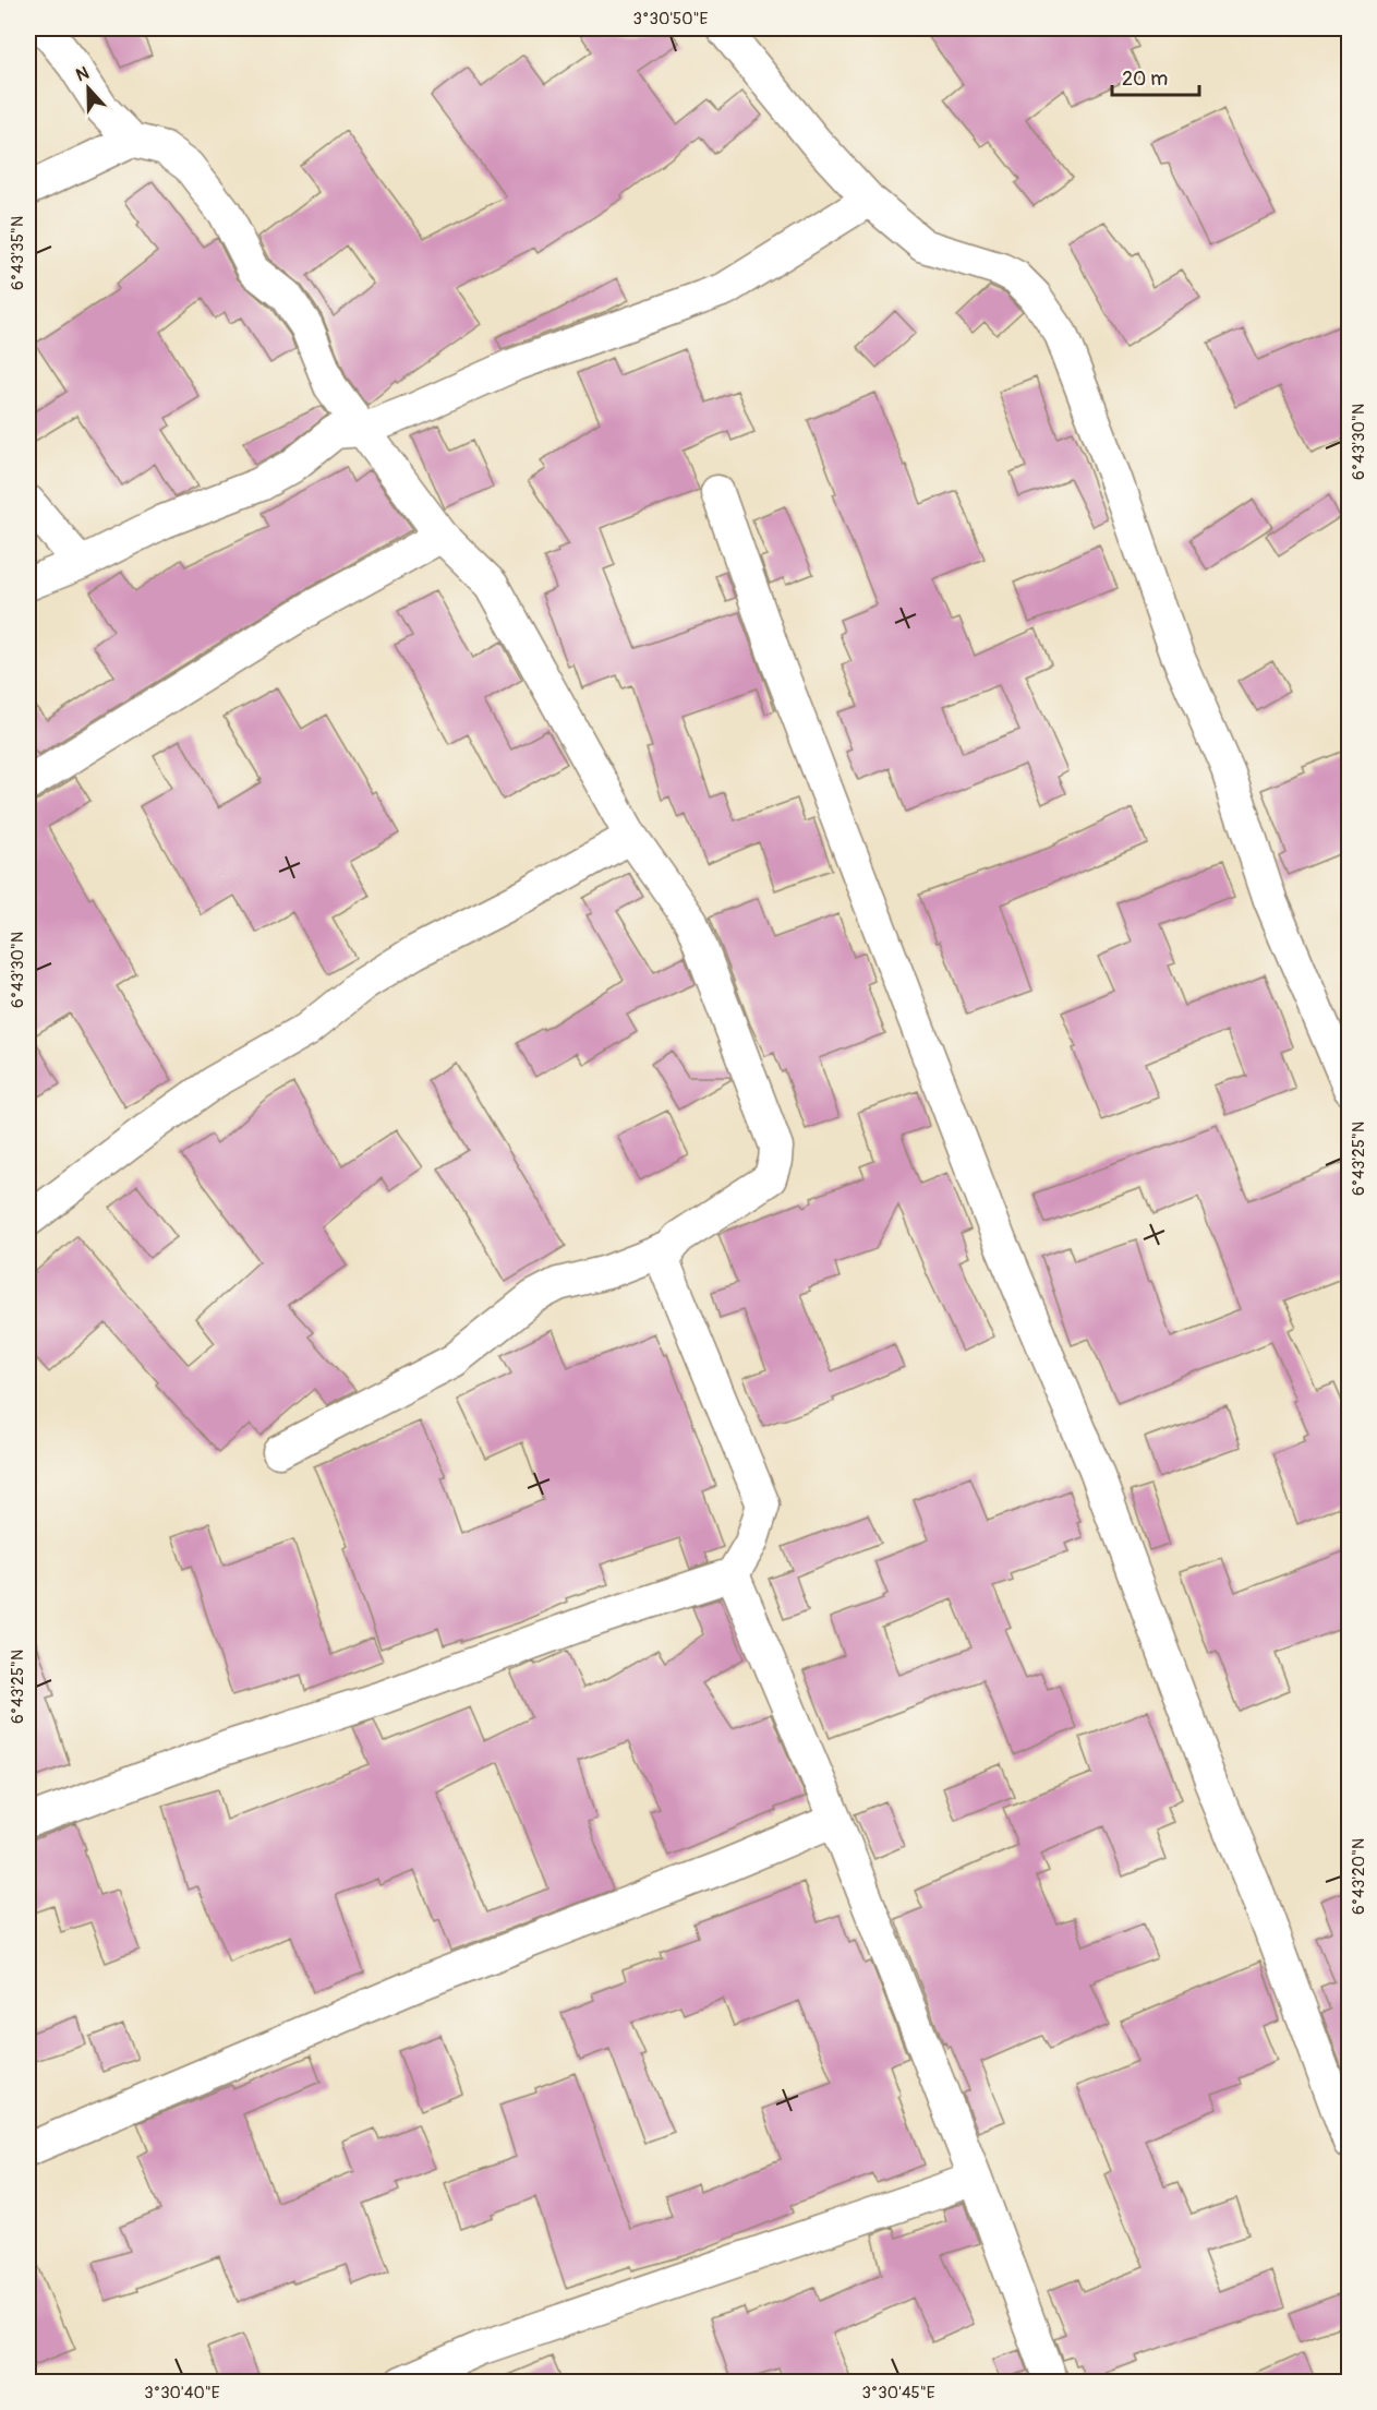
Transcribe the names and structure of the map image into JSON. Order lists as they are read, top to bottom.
{
  "scale_bar": "20 m",
  "north": "top",
  "coordinates": [
    "3°30'50\"E",
    "6°43'35\"N",
    "6°43'30\"N",
    "6°43'25\"N",
    "6°43'20\"N",
    "3°30'40\"E",
    "3°30'45\"E"
  ]
}
